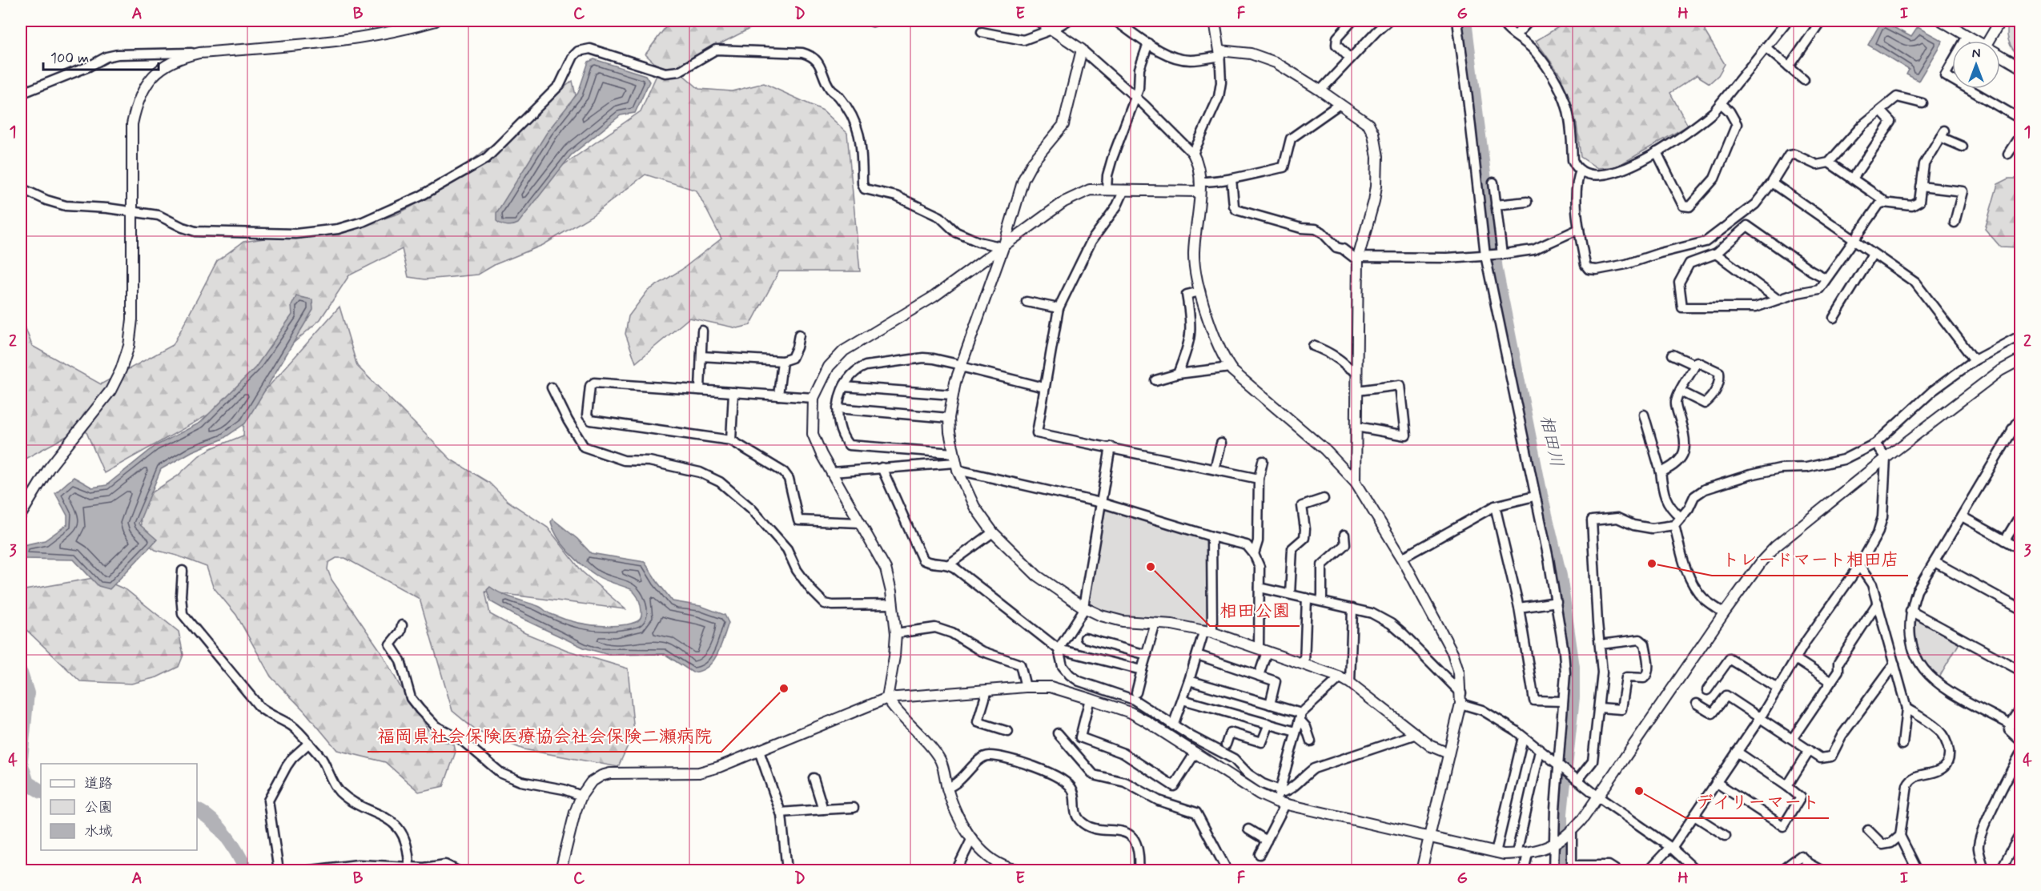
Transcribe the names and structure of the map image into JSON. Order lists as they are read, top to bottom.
{
  "water": ["相田川"],
  "places": [
    "トレードマート相田店",
    "相田公園",
    "福岡県社会保険医療協会社会保険二瀬病院",
    "デイリーマート"
  ],
  "legend": ["道路", "公園", "水域"],
  "scale_bar": "100 m",
  "north": "top",
  "grid": {
    "columns": [
      "A",
      "B",
      "C",
      "D",
      "E",
      "F",
      "G",
      "H",
      "I"
    ],
    "rows": [
      "1",
      "2",
      "3",
      "4"
    ]
  }
}
